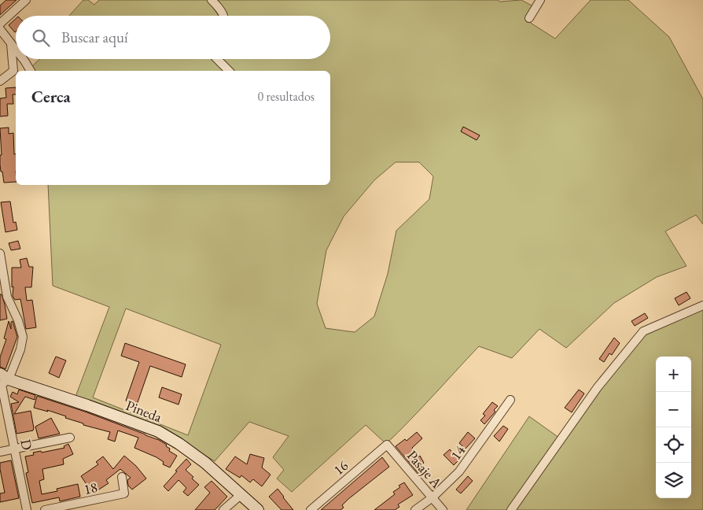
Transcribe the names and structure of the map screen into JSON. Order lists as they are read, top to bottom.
{
  "streets": {
    "street": [
      "Pineda",
      "D",
      "14",
      "16",
      "Pasaje A",
      "18"
    ]
  },
  "crossings": [
    ["Pineda", "D"],
    ["14", "Pasaje A"],
    ["16", "Pasaje A"]
  ],
  "page": {
    "search": "Buscar aquí",
    "heading": ["Cerca", "0 resultados"],
    "map_buttons": ["+", "−"]
  }
}
